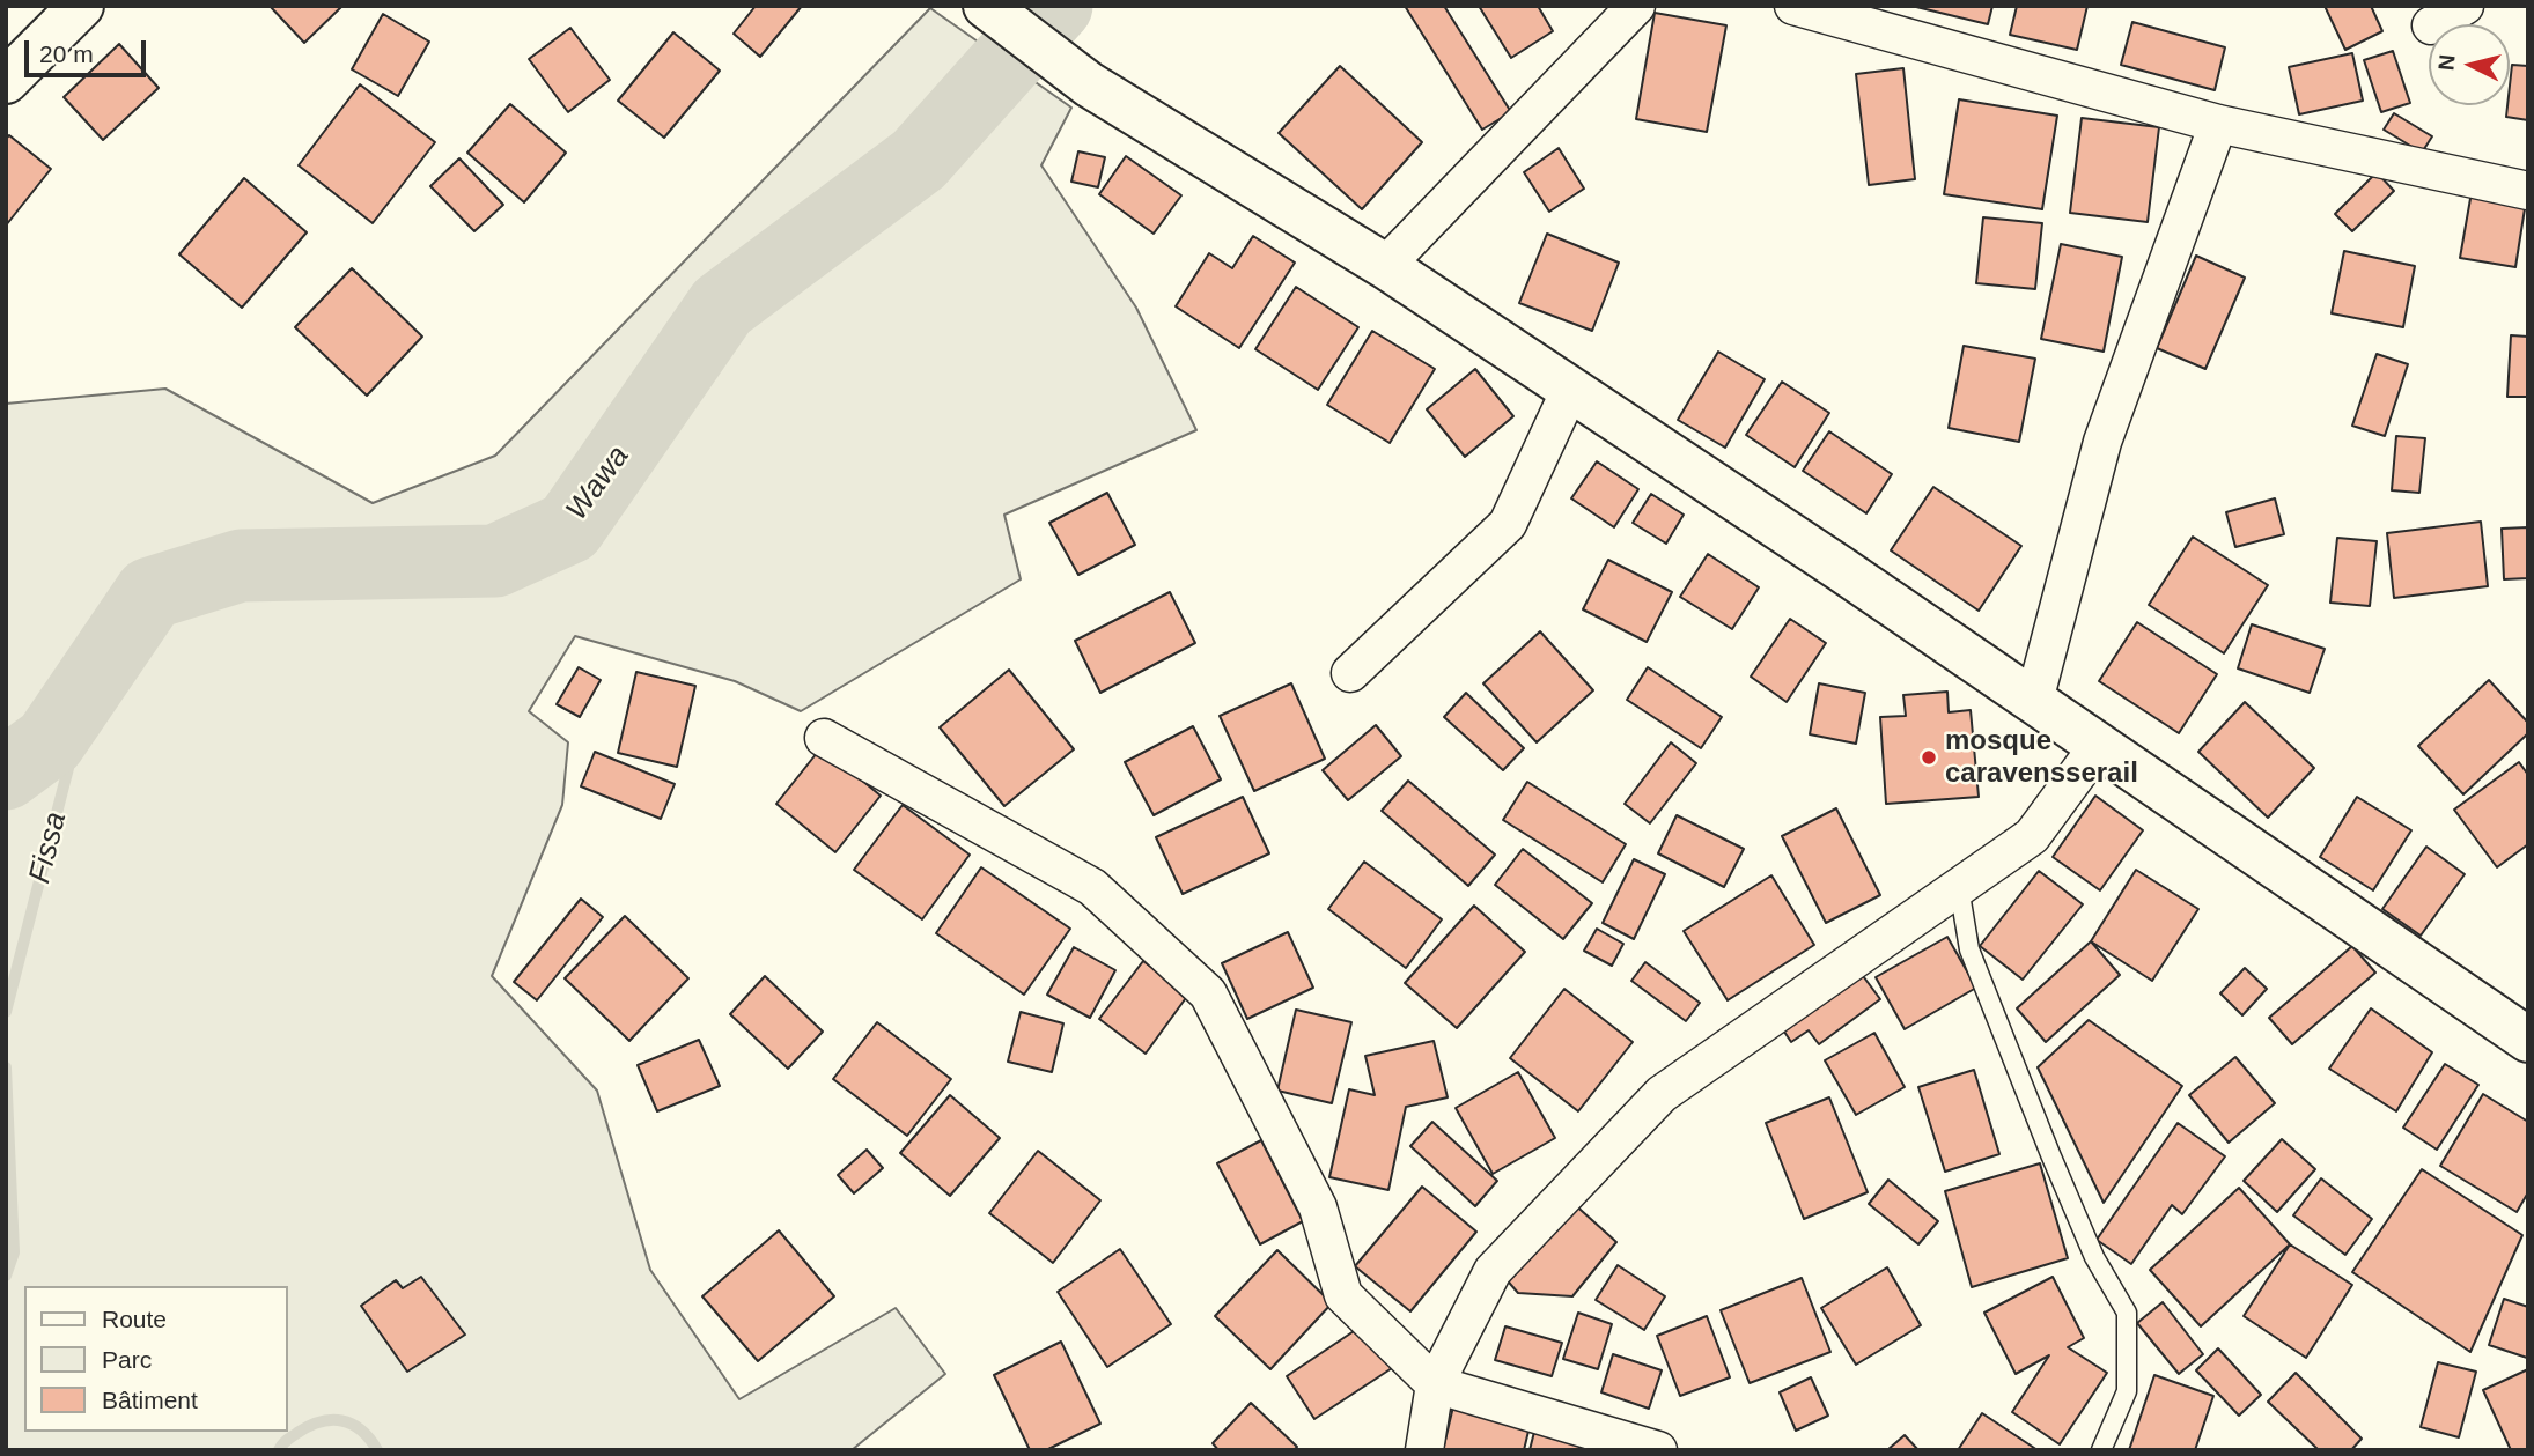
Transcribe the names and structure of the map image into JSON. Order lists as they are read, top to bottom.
{
  "water": ["Wawa", "Fissa"],
  "places": ["mosque caravensserail"],
  "legend": ["Route", "Parc", "Bâtiment"],
  "scale_bar": "20 m",
  "north": "left"
}
